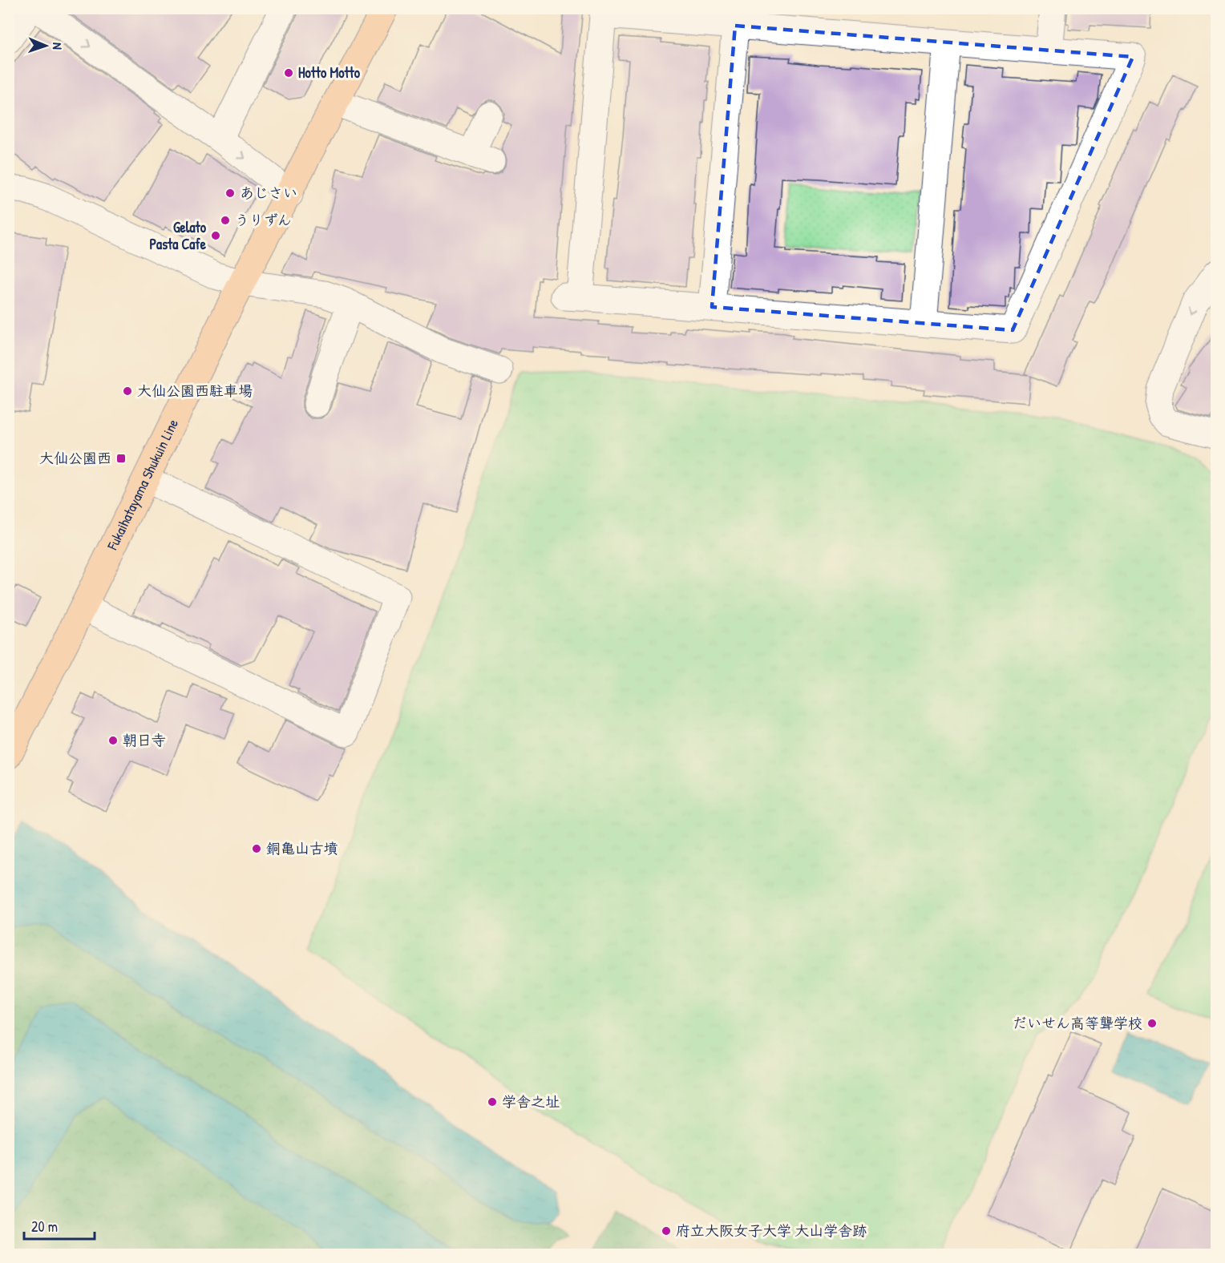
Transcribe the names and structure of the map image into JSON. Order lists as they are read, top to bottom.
{
  "streets": {
    "main road": ["Fukaihatayama Shukuin Line"]
  },
  "places": {
    "other": [
      "Hotto Motto",
      "あじさい",
      "うりずん",
      "Gelato Pasta Cafe",
      "大仙公園西駐車場",
      "朝日寺",
      "銅亀山古墳",
      "だいせん高等聾学校",
      "学舎之址",
      "府立大阪女子大学 大山学舎跡"
    ],
    "transit": ["大仙公園西"]
  },
  "scale_bar": "20 m",
  "north": "right"
}
